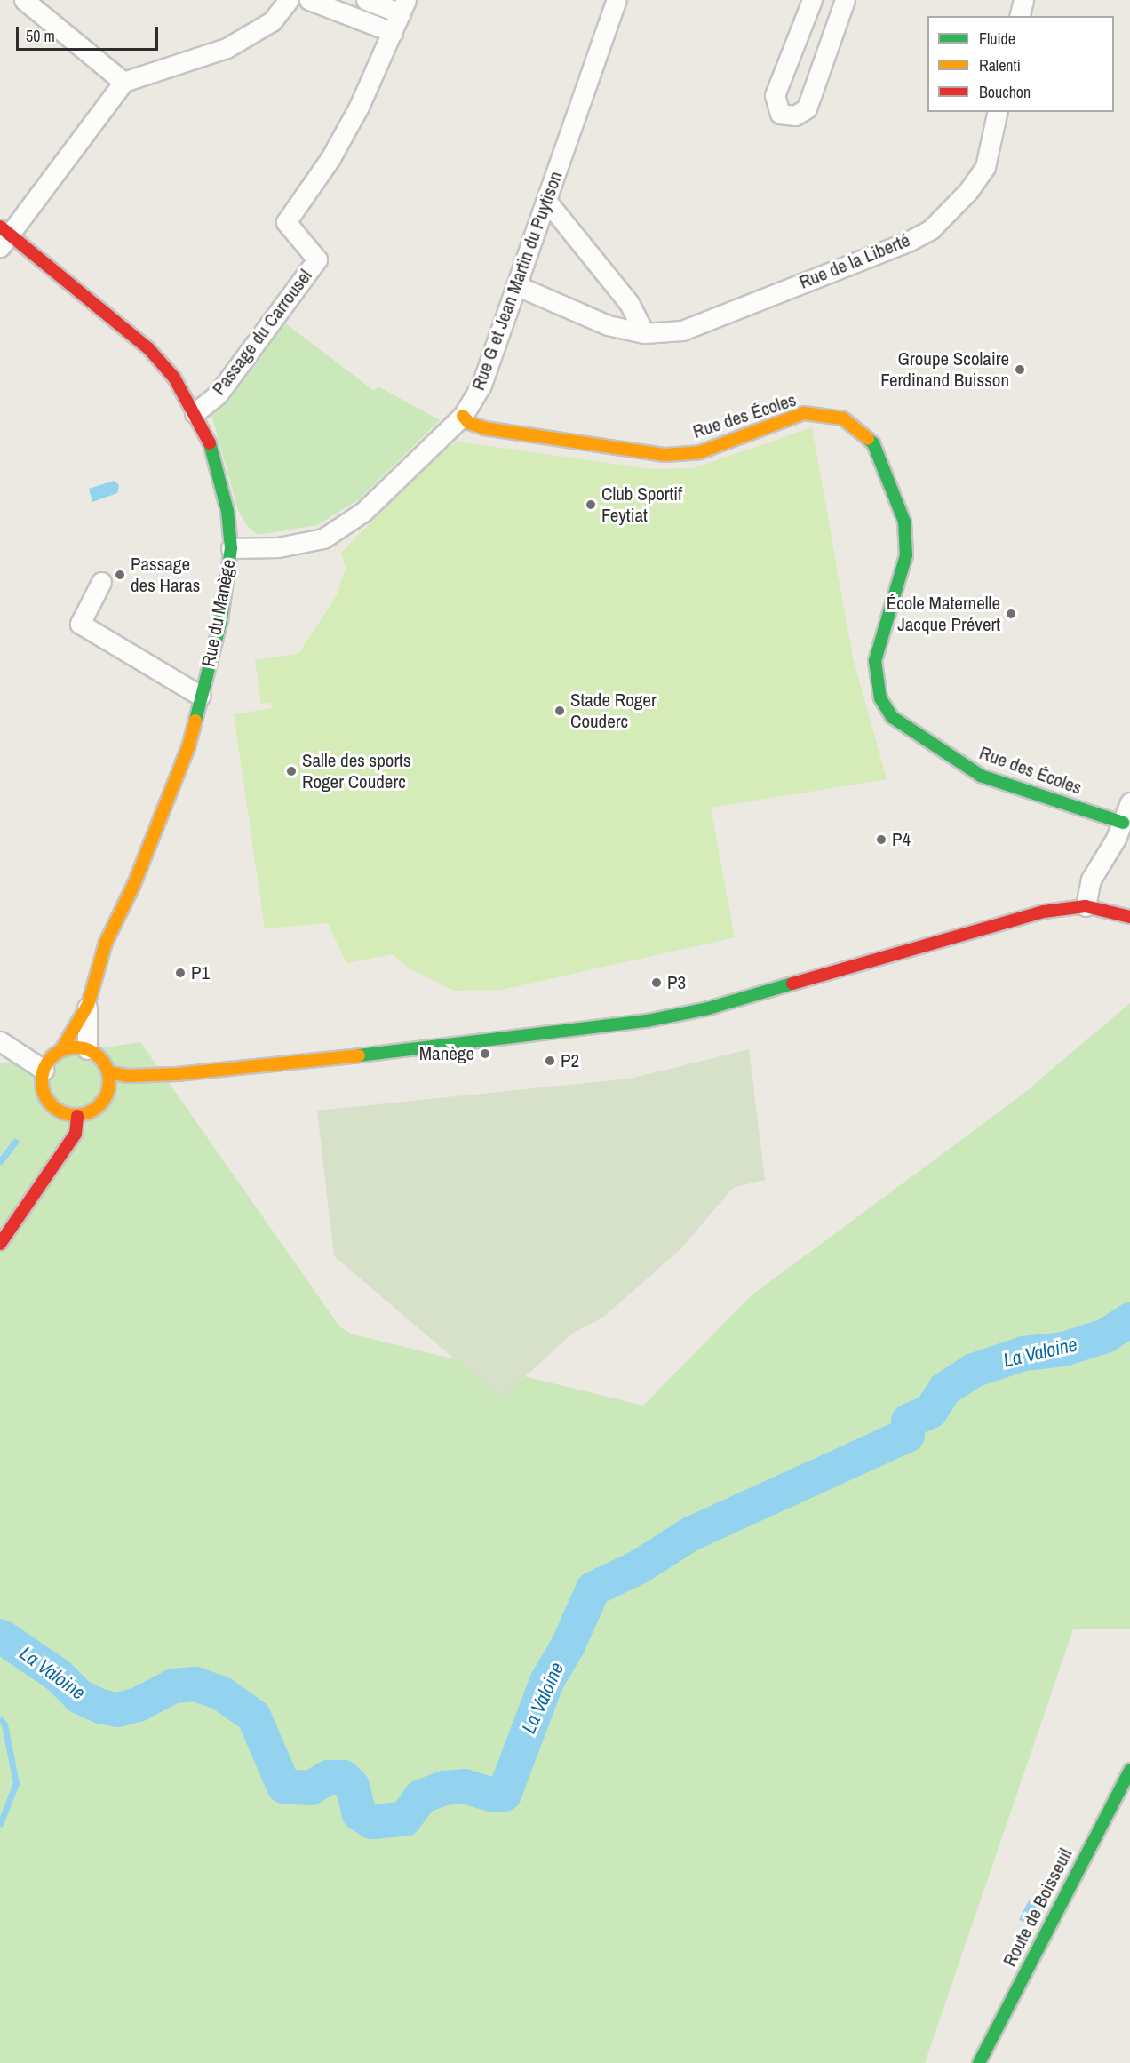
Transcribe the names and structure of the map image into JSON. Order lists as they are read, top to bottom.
{
  "streets": {
    "street": [
      "Rue de la Liberté",
      "Rue G et Jean Martin du Puytison",
      "Passage du Carrousel",
      "Rue des Écoles",
      "Rue du Manège",
      "Route de Boisseuil"
    ]
  },
  "crossings": [
    ["Rue de la Liberté", "Rue G et Jean Martin du Puytison"],
    ["Rue G et Jean Martin du Puytison", "Rue des Écoles"],
    ["Rue G et Jean Martin du Puytison", "Rue du Manège"],
    ["Passage du Carrousel", "Rue du Manège"]
  ],
  "water": ["La Valoine"],
  "places": [
    "Groupe Scolaire Ferdinand Buisson",
    "Club Sportif Feytiat",
    "Passage des Haras",
    "École Maternelle Jacque Prévert",
    "Stade Roger Couderc",
    "Salle des sports Roger Couderc",
    "P4",
    "P1",
    "P3",
    "Manège",
    "P2"
  ],
  "legend": ["Fluide", "Ralenti", "Bouchon"],
  "scale_bar": "50 m"
}
